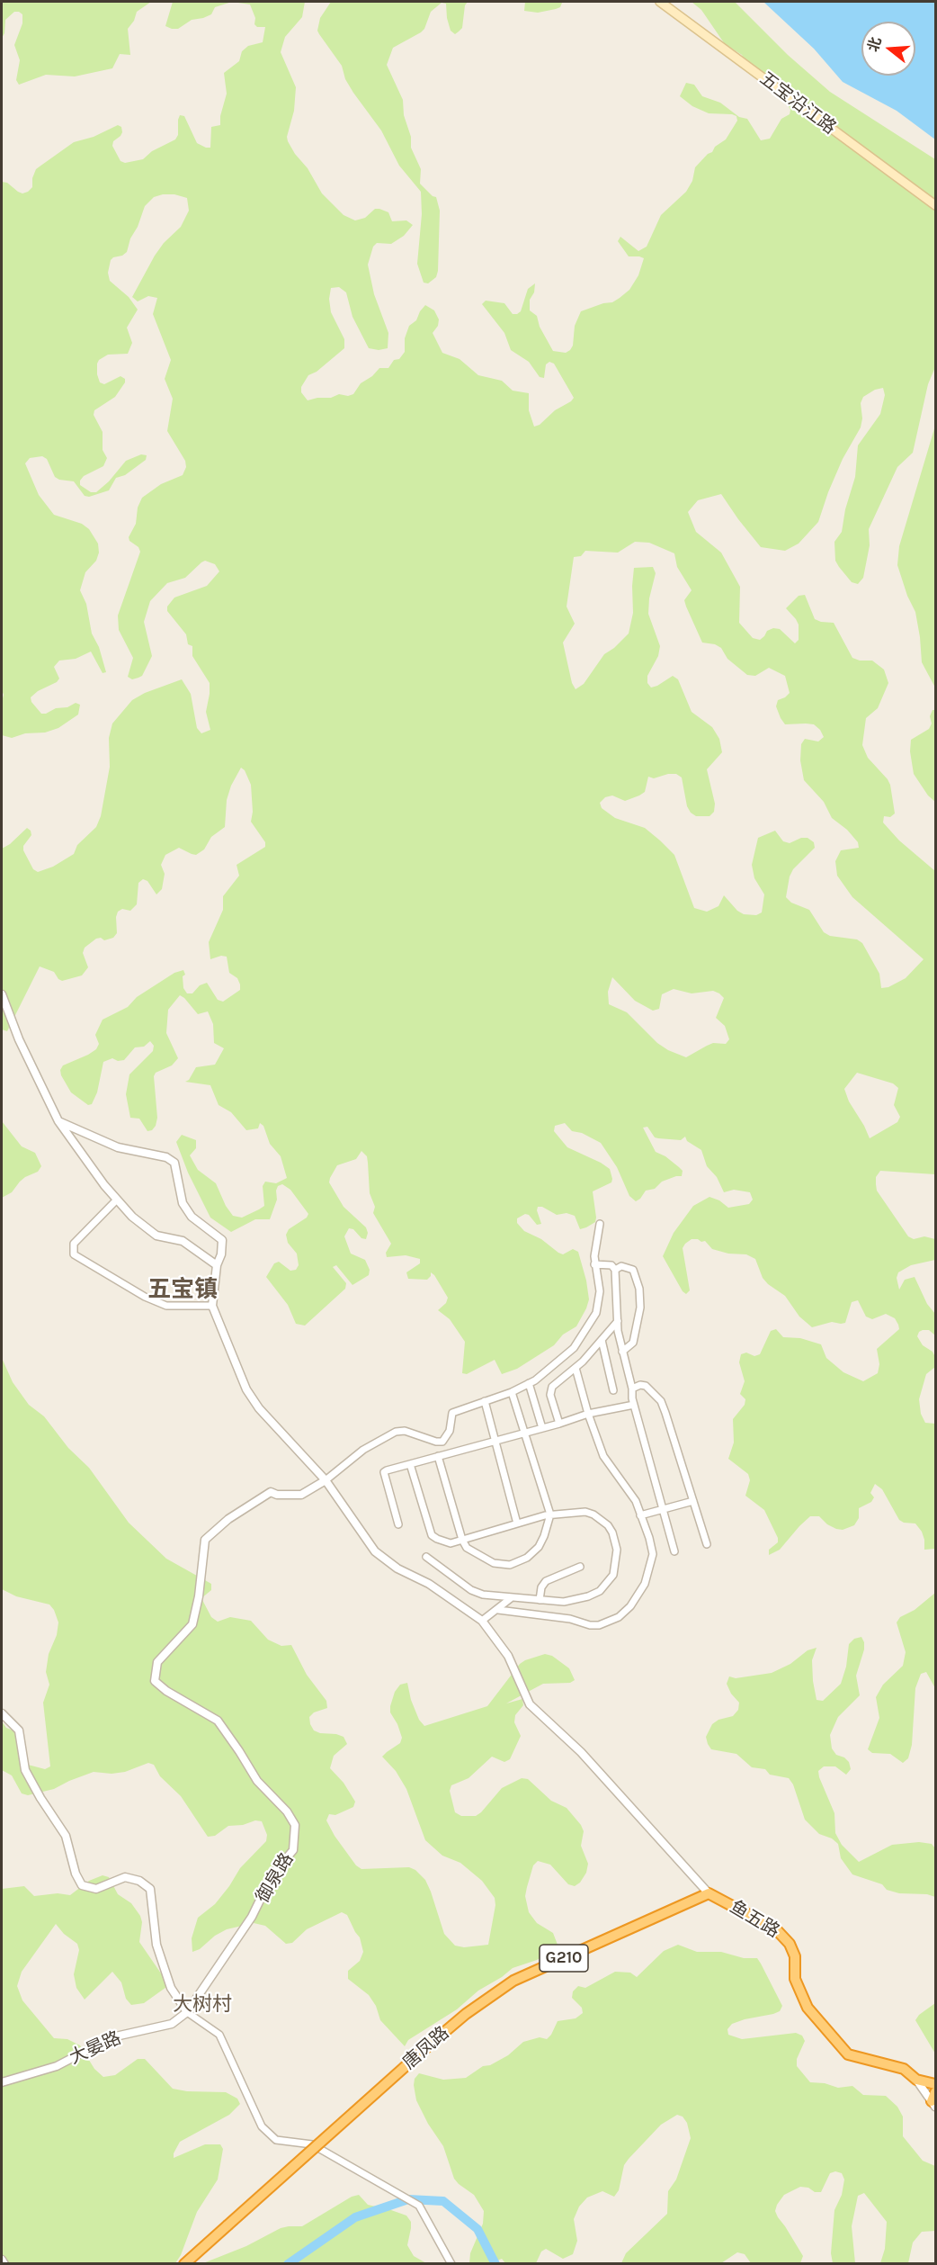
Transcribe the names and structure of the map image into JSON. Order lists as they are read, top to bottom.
{
  "streets": {
    "highway": ["鱼五路", "G210", "唐凤路"],
    "main road": ["五宝沿江路"],
    "street": ["御泉路", "大晏路"]
  },
  "crossings": [
    ["御泉路", "鱼五路"],
    ["御泉路", "大晏路"],
    ["鱼五路", "唐凤路"]
  ],
  "districts": ["五宝镇", "大树村"],
  "north": "left"
}
